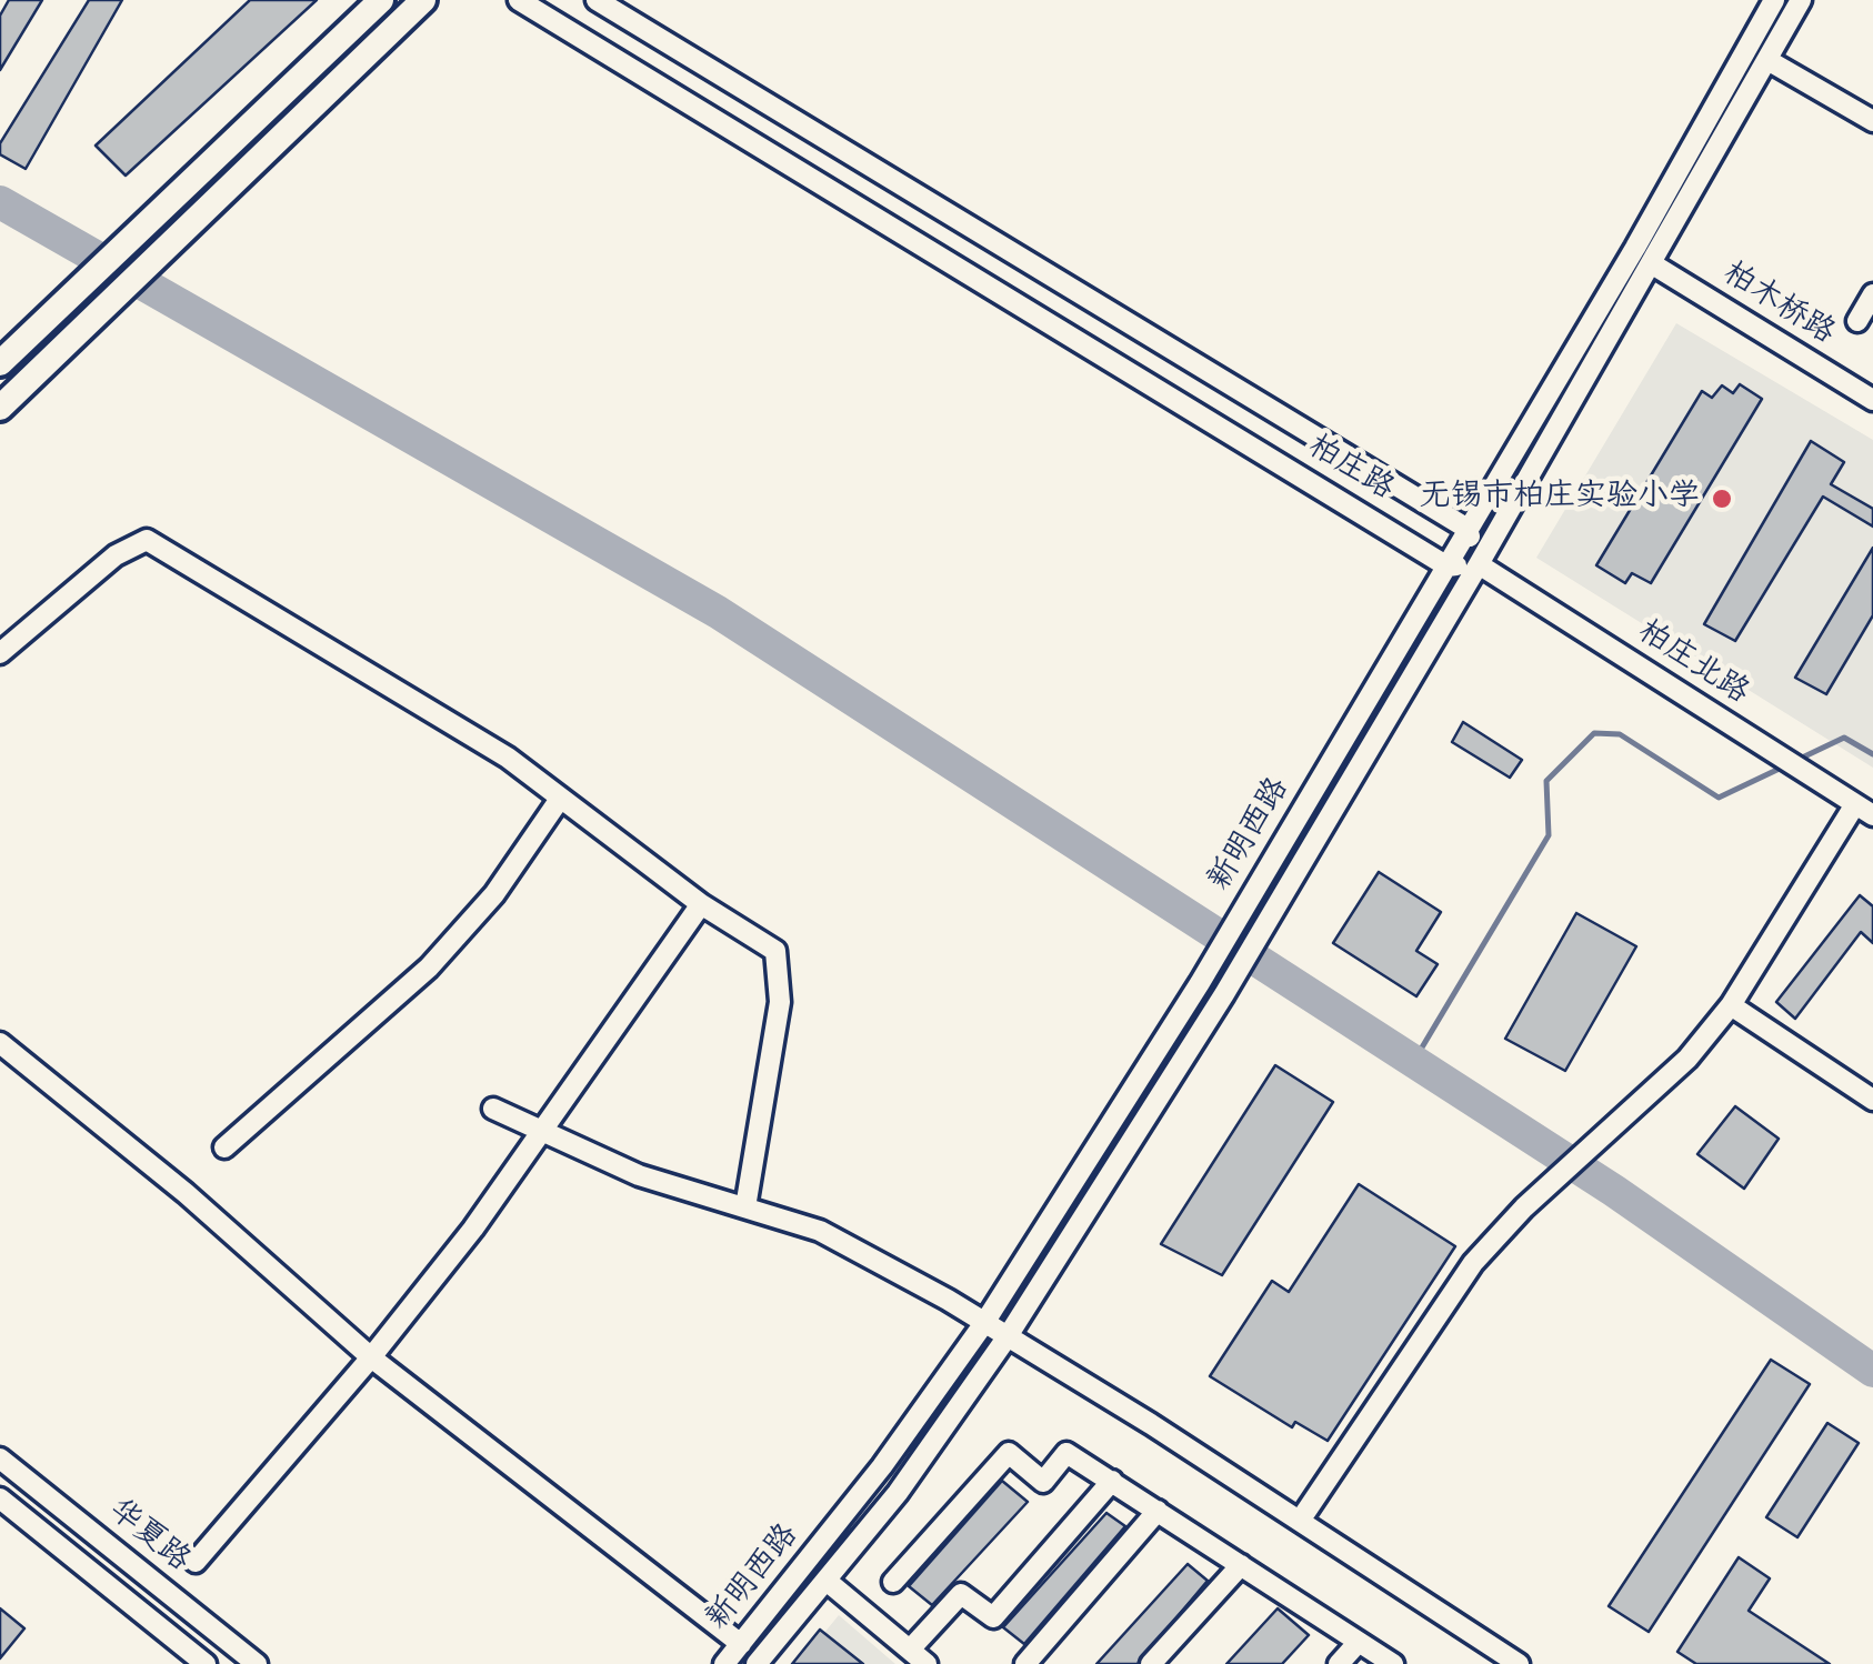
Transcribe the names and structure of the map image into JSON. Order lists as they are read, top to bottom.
{
  "streets": {
    "street": [
      "柏木桥路",
      "柏庄路",
      "柏庄北路",
      "新明西路",
      "华夏路"
    ]
  },
  "crossings": [
    ["柏木桥路", "新明西路"],
    ["柏庄路", "新明西路"],
    ["柏庄北路", "新明西路"]
  ],
  "places": ["无锡市柏庄实验小学"]
}
